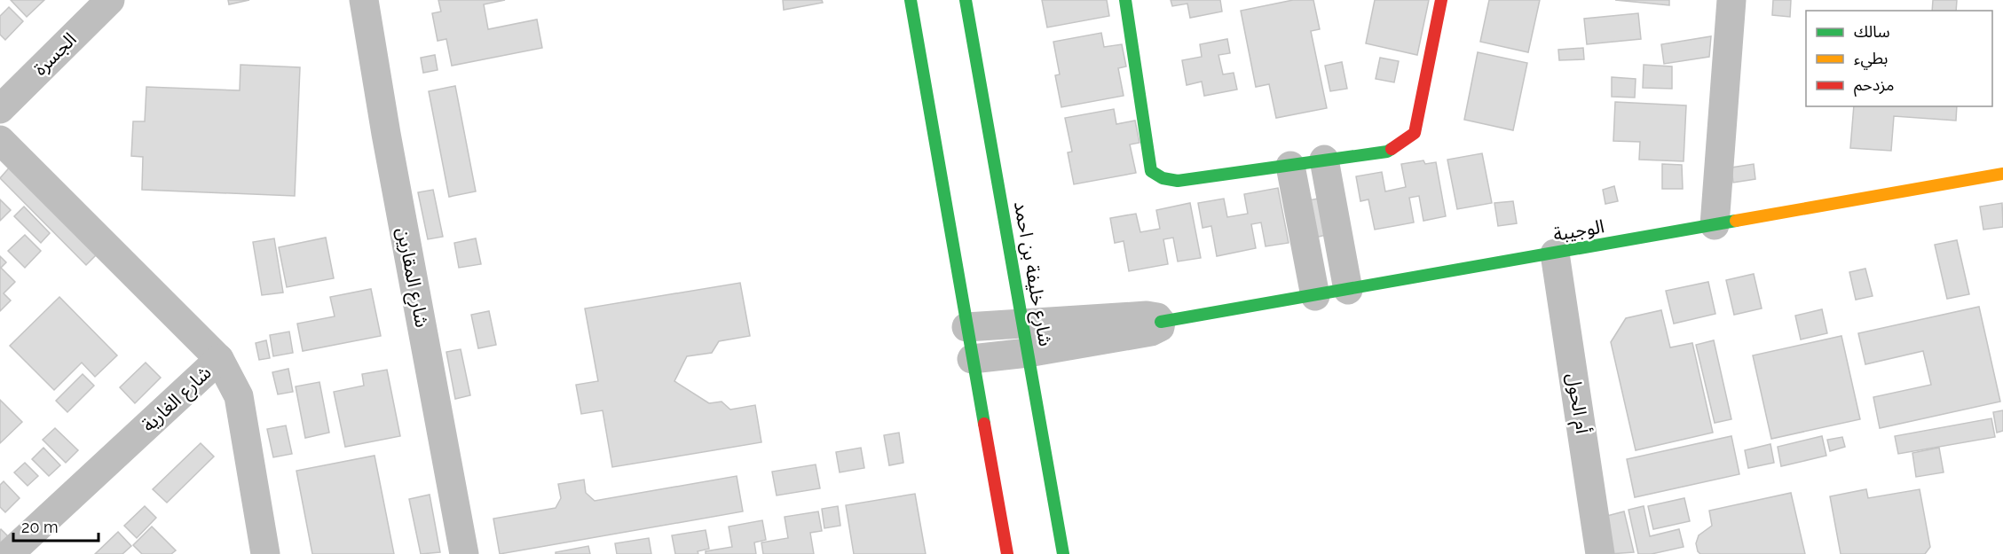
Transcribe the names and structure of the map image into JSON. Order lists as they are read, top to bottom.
{
  "streets": {
    "street": [
      "الجسرة",
      "الوجيبة",
      "شارع خليفة بن احمد",
      "شارع المقارين",
      "شارع الغارية",
      "أم الحول"
    ]
  },
  "crossings": [
    ["الوجيبة", "أم الحول"]
  ],
  "legend": ["سالك", "بطيء", "مزدحم"],
  "scale_bar": "20 m"
}
